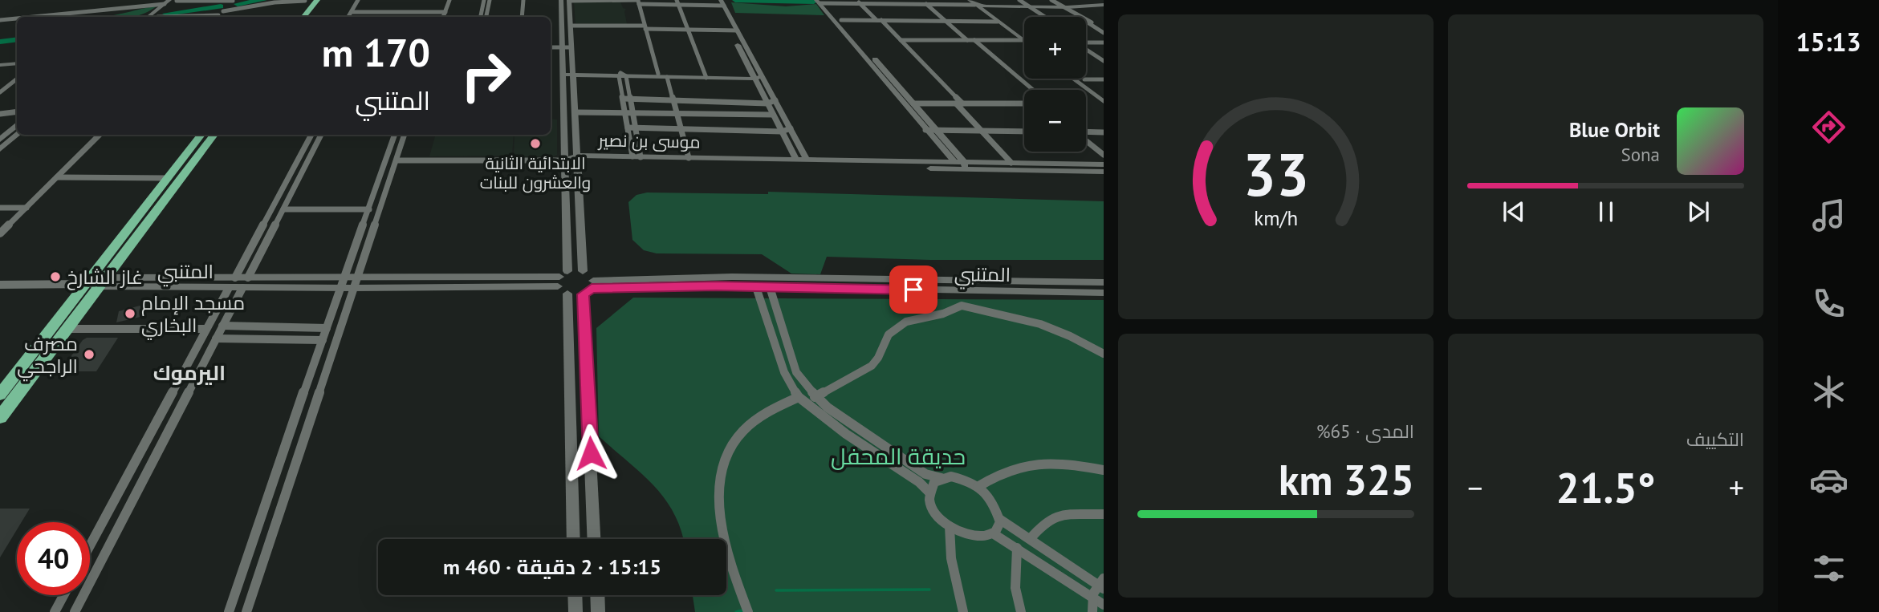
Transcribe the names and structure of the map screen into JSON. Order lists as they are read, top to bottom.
{
  "streets": {
    "street": ["موسى بن نصير", "المتنبي"]
  },
  "districts": ["اليرموك"],
  "parks": ["حديقة المحفل"],
  "places": [
    "الابتدائية الثانية والعشرون للبنات",
    "غاز الشارخ",
    "مسجد الإمام البخاري",
    "مصرف الراجحي"
  ],
  "page": {
    "tabs": "15:13",
    "map_buttons": ["+", "−"],
    "turn": ["170 m", "المتنبي"],
    "song": ["Blue Orbit", "Sona"],
    "tile": [
      "التكييف",
      ["المدى · 65%", "325 km"]
    ],
    "heat": ["−", "21.5°", "+"],
    "limit": "40",
    "trip": "15:15 · 2 دقيقة · 460 m",
    "gauge": ["33", "km/h"]
  }
}
